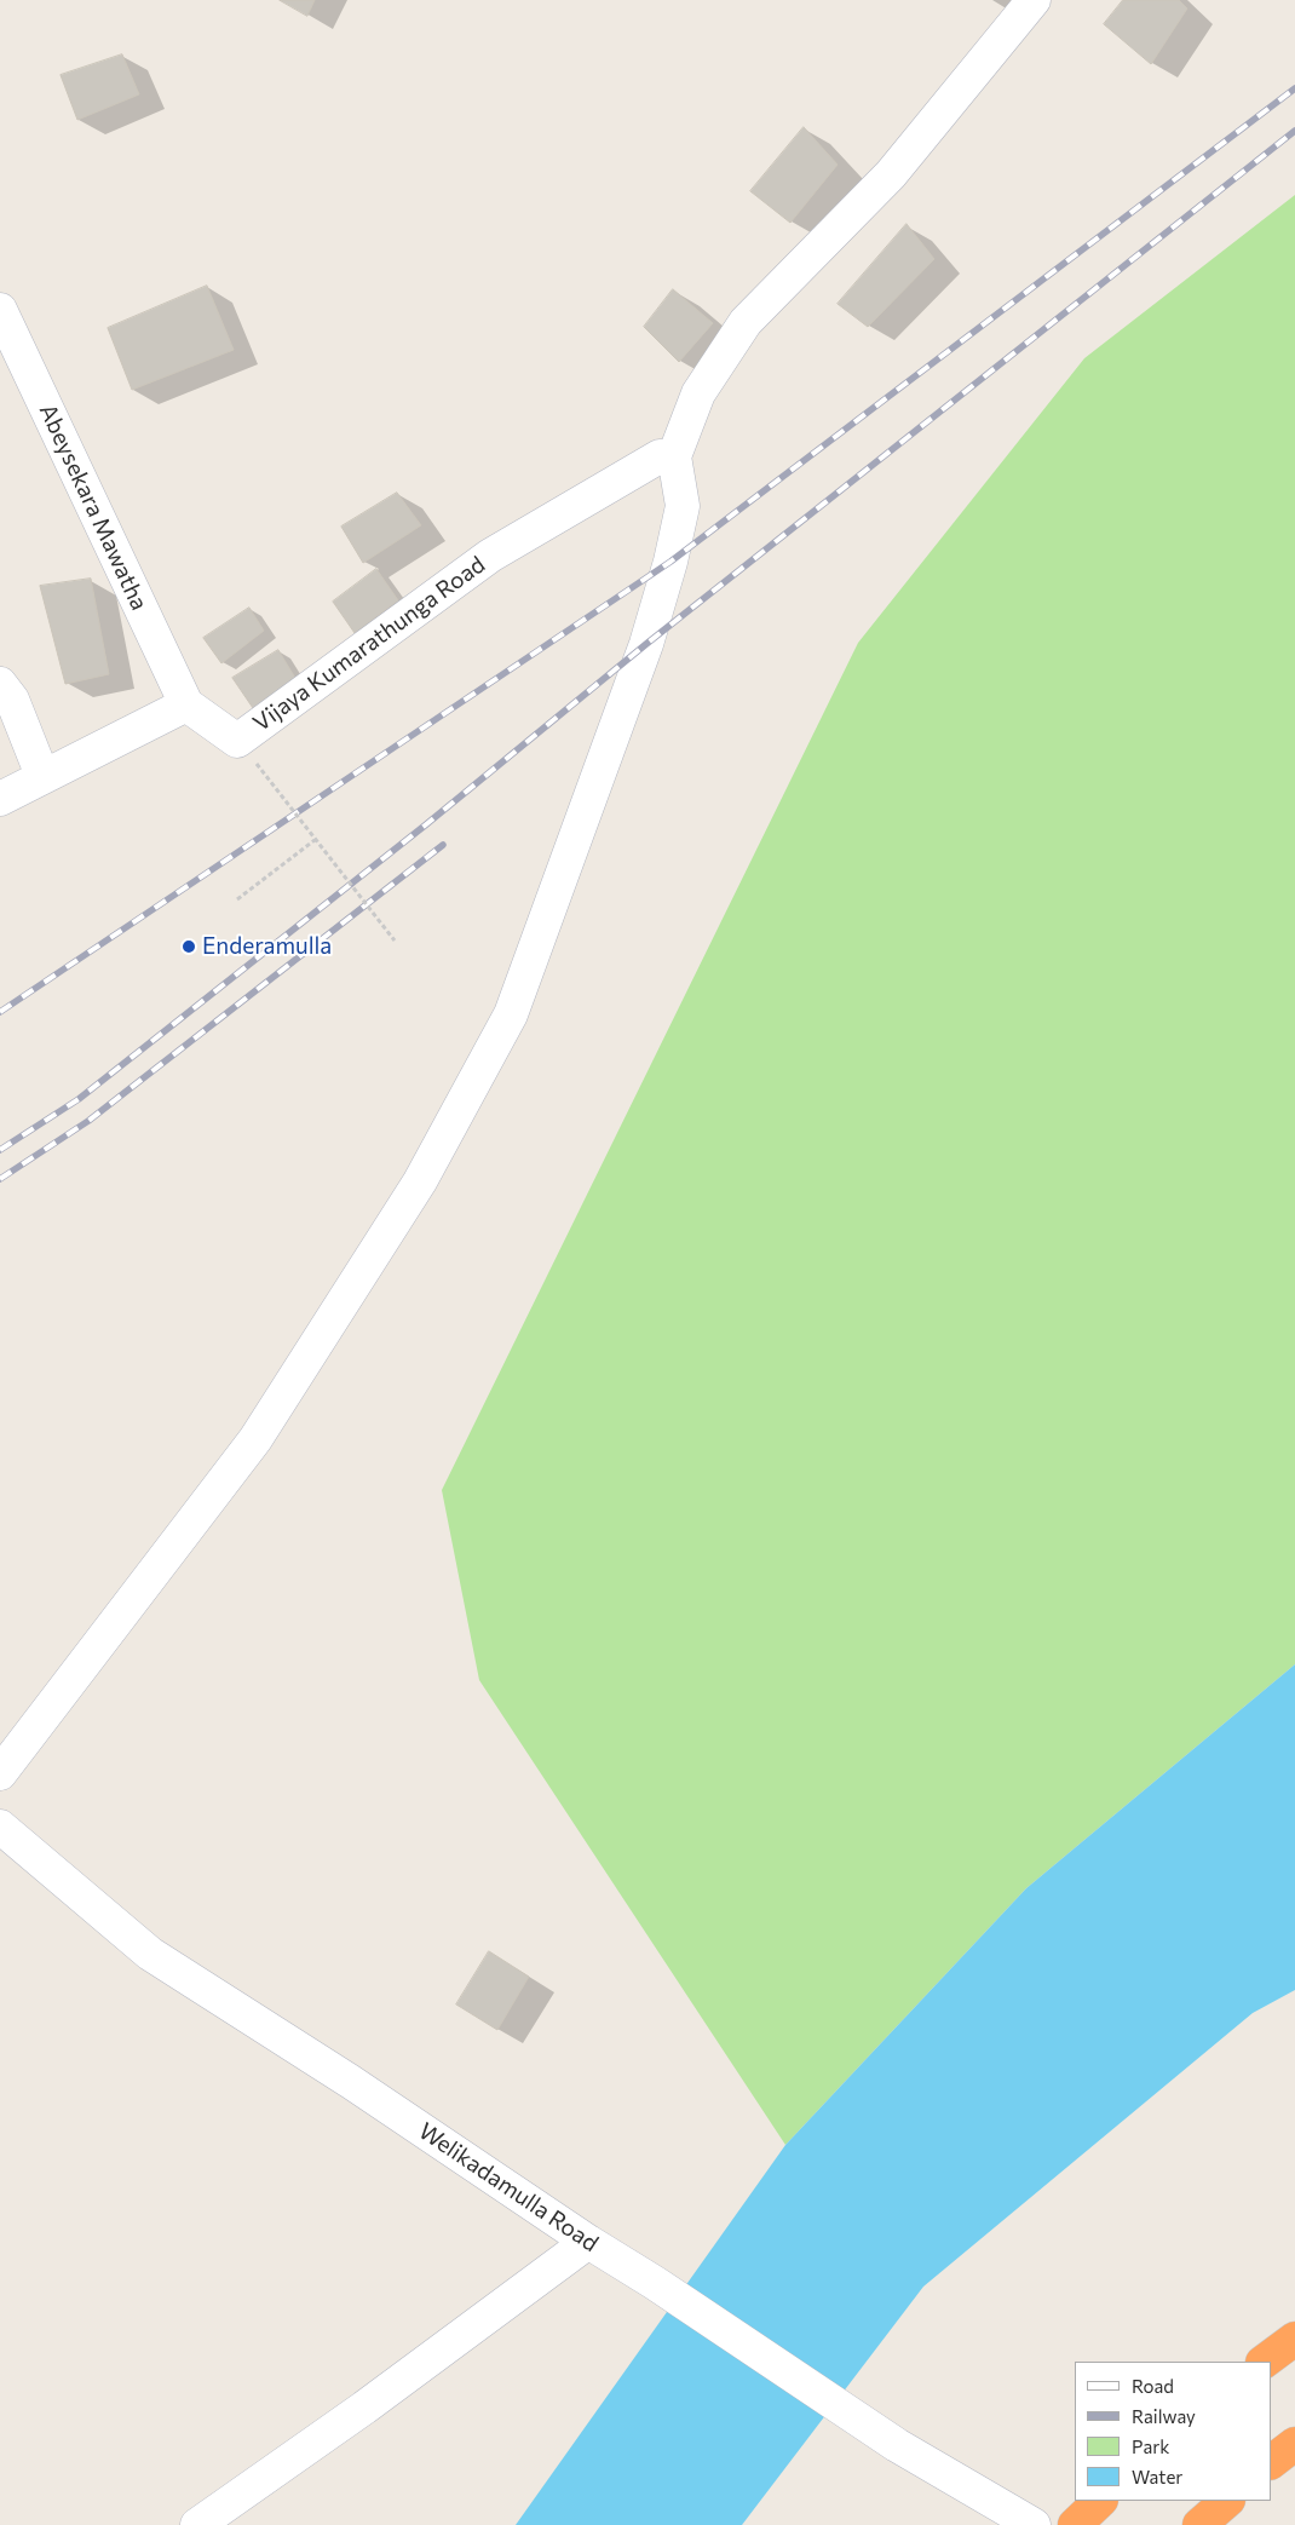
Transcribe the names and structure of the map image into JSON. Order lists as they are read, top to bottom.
{
  "streets": {
    "street": ["Abeysekara Mawatha", "Vijaya Kumarathunga Road", "Welikadamulla Road"]
  },
  "crossings": [
    ["Abeysekara Mawatha", "Vijaya Kumarathunga Road"]
  ],
  "places": ["Enderamulla"],
  "legend": [
    "Road",
    "Railway",
    "Park",
    "Water"
  ]
}
